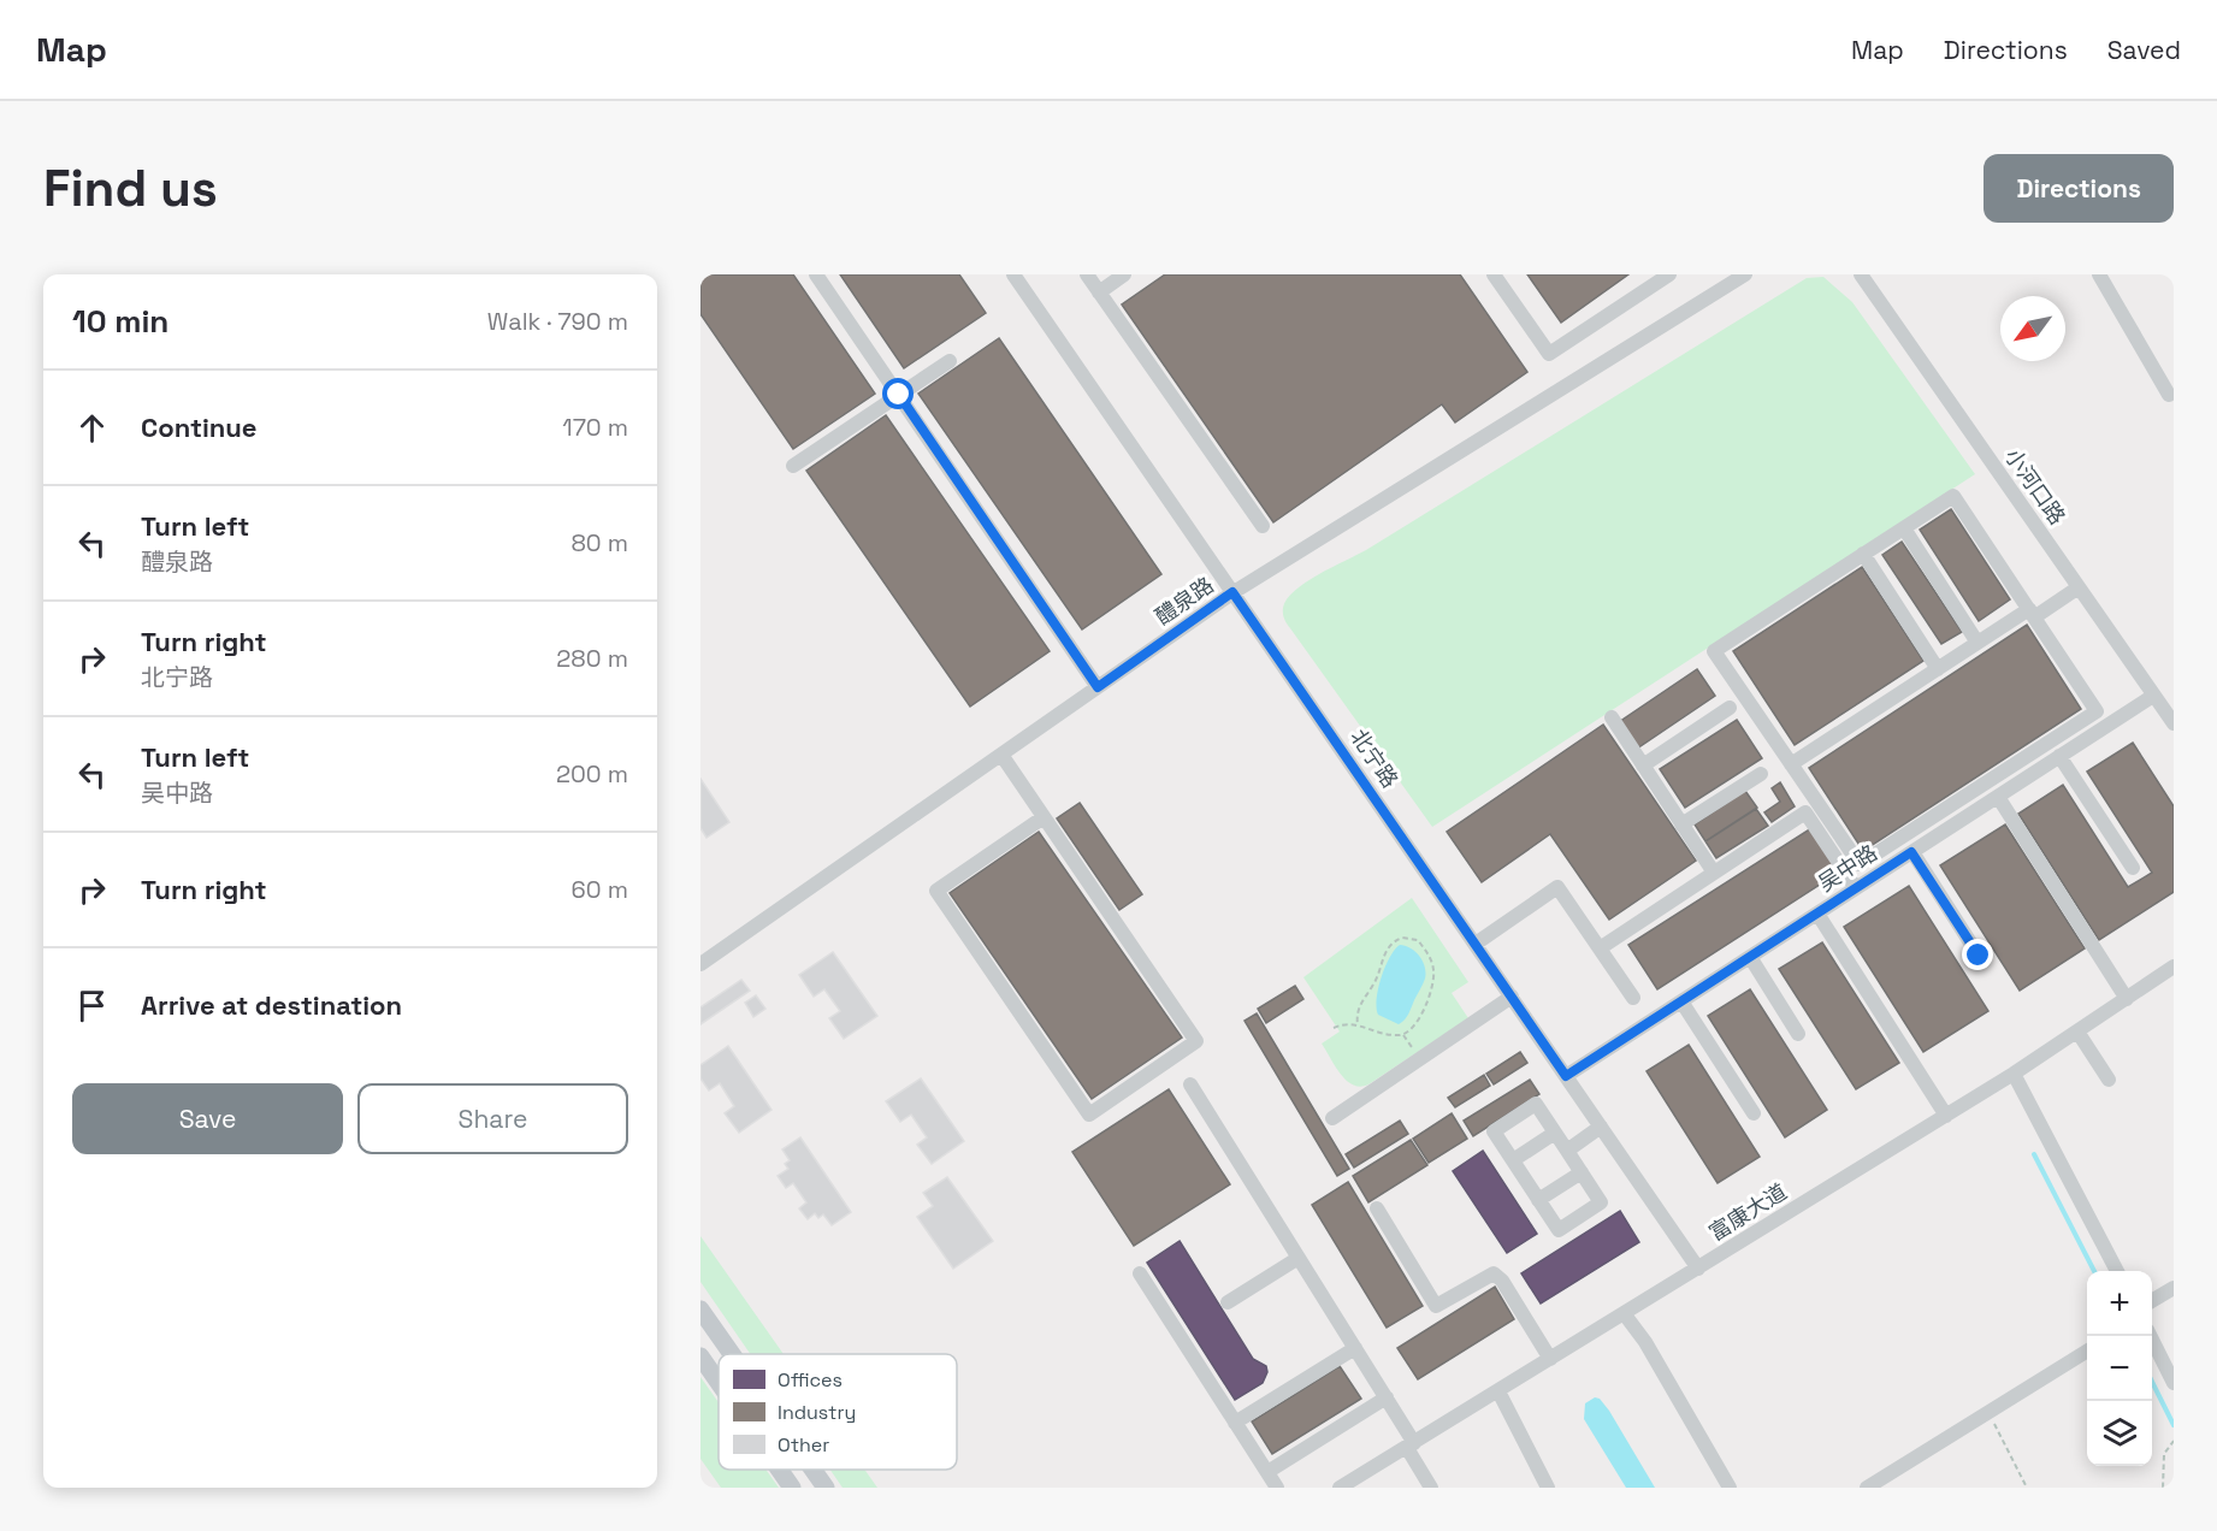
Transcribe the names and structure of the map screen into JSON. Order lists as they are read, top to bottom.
{
  "streets": {
    "street": [
      "小河口路",
      "醴泉路",
      "北宁路",
      "吴中路",
      "富康大道"
    ]
  },
  "crossings": [
    ["小河口路", "吴中路"],
    ["醴泉路", "北宁路"],
    ["北宁路", "吴中路"],
    ["北宁路", "富康大道"]
  ],
  "legend": ["Offices", "Industry", "Other"],
  "north": "bottom left",
  "page": {
    "header": "Map",
    "nav": ["Map", "Directions", "Saved"],
    "buttons": [
      "Directions",
      ["Save", "Share"]
    ],
    "title": "Find us",
    "heading": ["10 min", "Walk · 790 m"],
    "list": [
      ["Continue", "170 m"],
      ["Turn left", "醴泉路", "80 m"],
      ["Turn right", "北宁路", "280 m"],
      ["Turn left", "吴中路", "200 m"],
      ["Turn right", "60 m"],
      "Arrive at destination"
    ],
    "map_buttons": ["+", "−"]
  }
}
